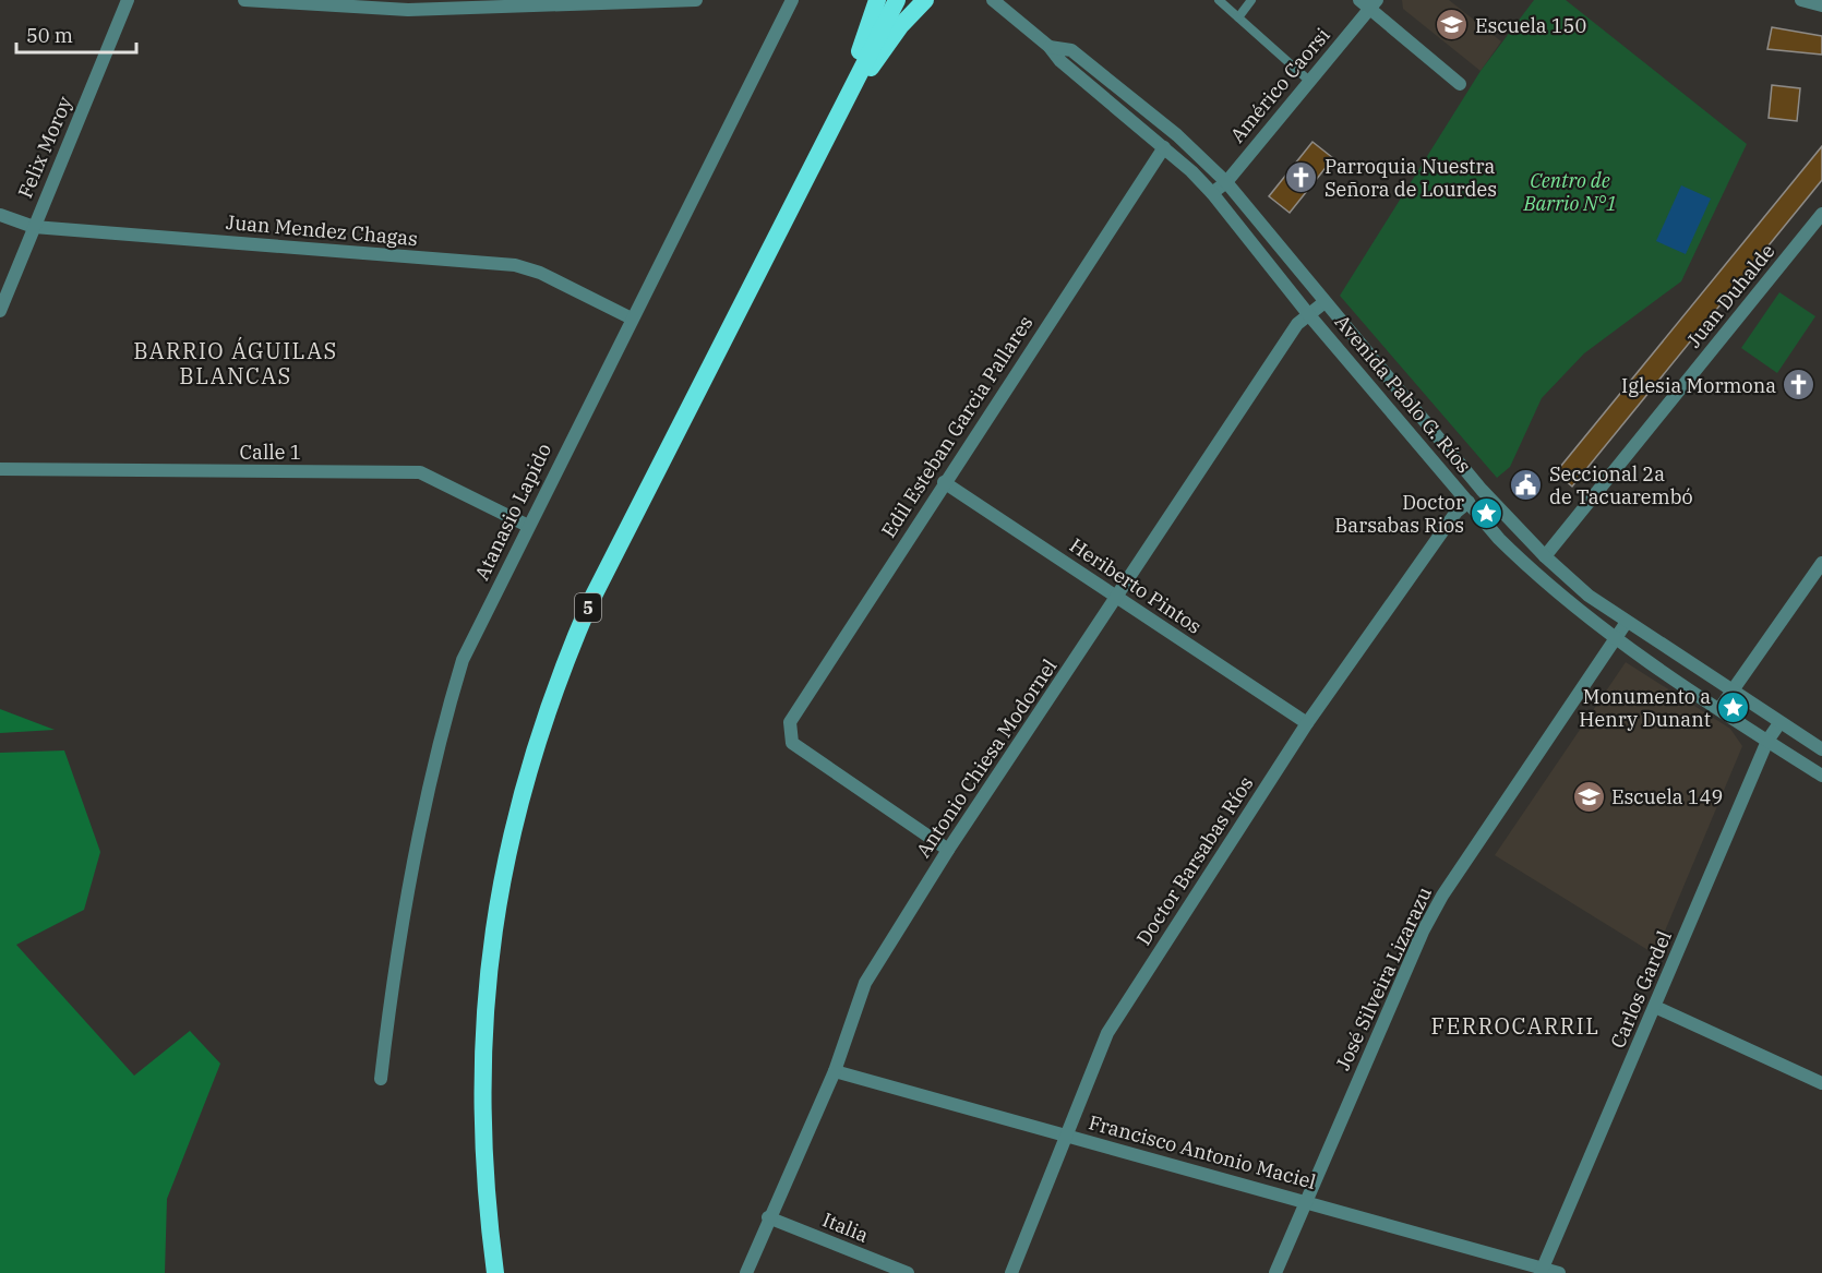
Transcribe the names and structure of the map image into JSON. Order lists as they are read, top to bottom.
{
  "streets": {
    "highway": ["5"],
    "street": [
      "Américo Caorsi",
      "Felix Moroy",
      "Juan Mendez Chagas",
      "Juan Duhalde",
      "Avenida Pablo G. Ríos",
      "Edil Esteban Garcia Pallares",
      "Calle 1",
      "Atanasio Lapido",
      "Heriberto Pintos",
      "Antonio Chiesa Modornel",
      "Doctor Barsabas Ríos",
      "José Silveira Lizarazu",
      "Carlos Gardel",
      "Francisco Antonio Maciel",
      "Italia"
    ]
  },
  "crossings": [
    ["Américo Caorsi", "Avenida Pablo G. Ríos"],
    ["Felix Moroy", "Juan Mendez Chagas"],
    ["Juan Mendez Chagas", "Atanasio Lapido"],
    ["Juan Duhalde", "Avenida Pablo G. Ríos"],
    ["Avenida Pablo G. Ríos", "Edil Esteban Garcia Pallares"],
    ["Avenida Pablo G. Ríos", "Antonio Chiesa Modornel"],
    ["Avenida Pablo G. Ríos", "Doctor Barsabas Ríos"],
    ["Avenida Pablo G. Ríos", "José Silveira Lizarazu"],
    ["Avenida Pablo G. Ríos", "Carlos Gardel"],
    ["Edil Esteban Garcia Pallares", "Heriberto Pintos"],
    ["Edil Esteban Garcia Pallares", "Antonio Chiesa Modornel"],
    ["Calle 1", "Atanasio Lapido"],
    ["Heriberto Pintos", "Antonio Chiesa Modornel"],
    ["Heriberto Pintos", "Doctor Barsabas Ríos"],
    ["Antonio Chiesa Modornel", "Francisco Antonio Maciel"],
    ["Antonio Chiesa Modornel", "Italia"],
    ["Doctor Barsabas Ríos", "Francisco Antonio Maciel"],
    ["José Silveira Lizarazu", "Francisco Antonio Maciel"],
    ["Carlos Gardel", "Francisco Antonio Maciel"]
  ],
  "districts": ["BARRIO ÁGUILAS BLANCAS", "FERROCARRIL"],
  "parks": ["Centro de Barrio N°1"],
  "places": {
    "school or university": ["Escuela 150", "Escuela 149"],
    "church": ["Parroquia Nuestra Señora de Lourdes", "Iglesia Mormona"],
    "public building": ["Seccional 2a de Tacuarembó"],
    "place": ["Doctor Barsabas Rios", "Monumento a Henry Dunant"]
  },
  "scale_bar": "50 m"
}
